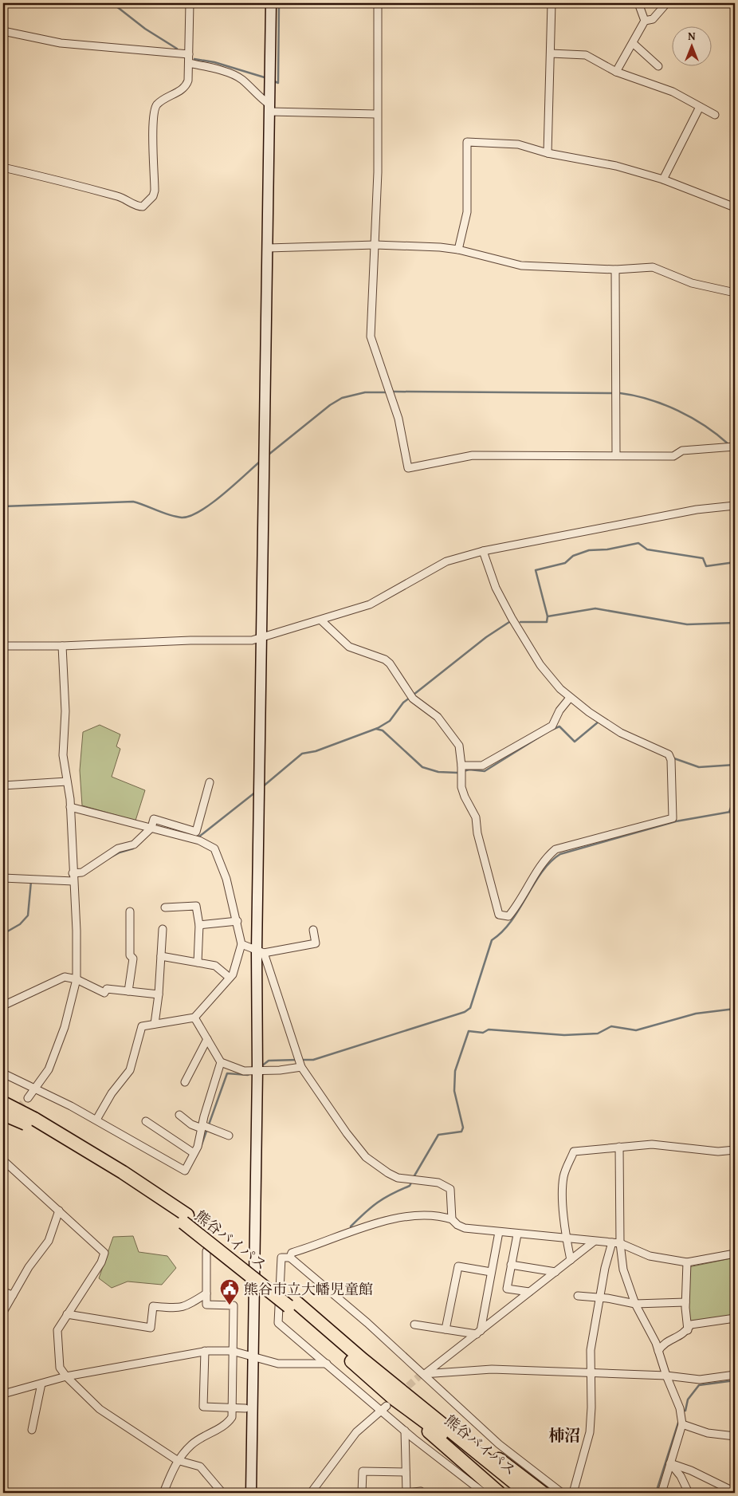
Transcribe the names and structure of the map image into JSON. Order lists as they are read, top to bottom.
{
  "streets": {
    "highway": ["熊谷バイパス"]
  },
  "districts": ["柿沼"],
  "places": {
    "public building": ["熊谷市立大幡児童館"]
  },
  "north": "top"
}
